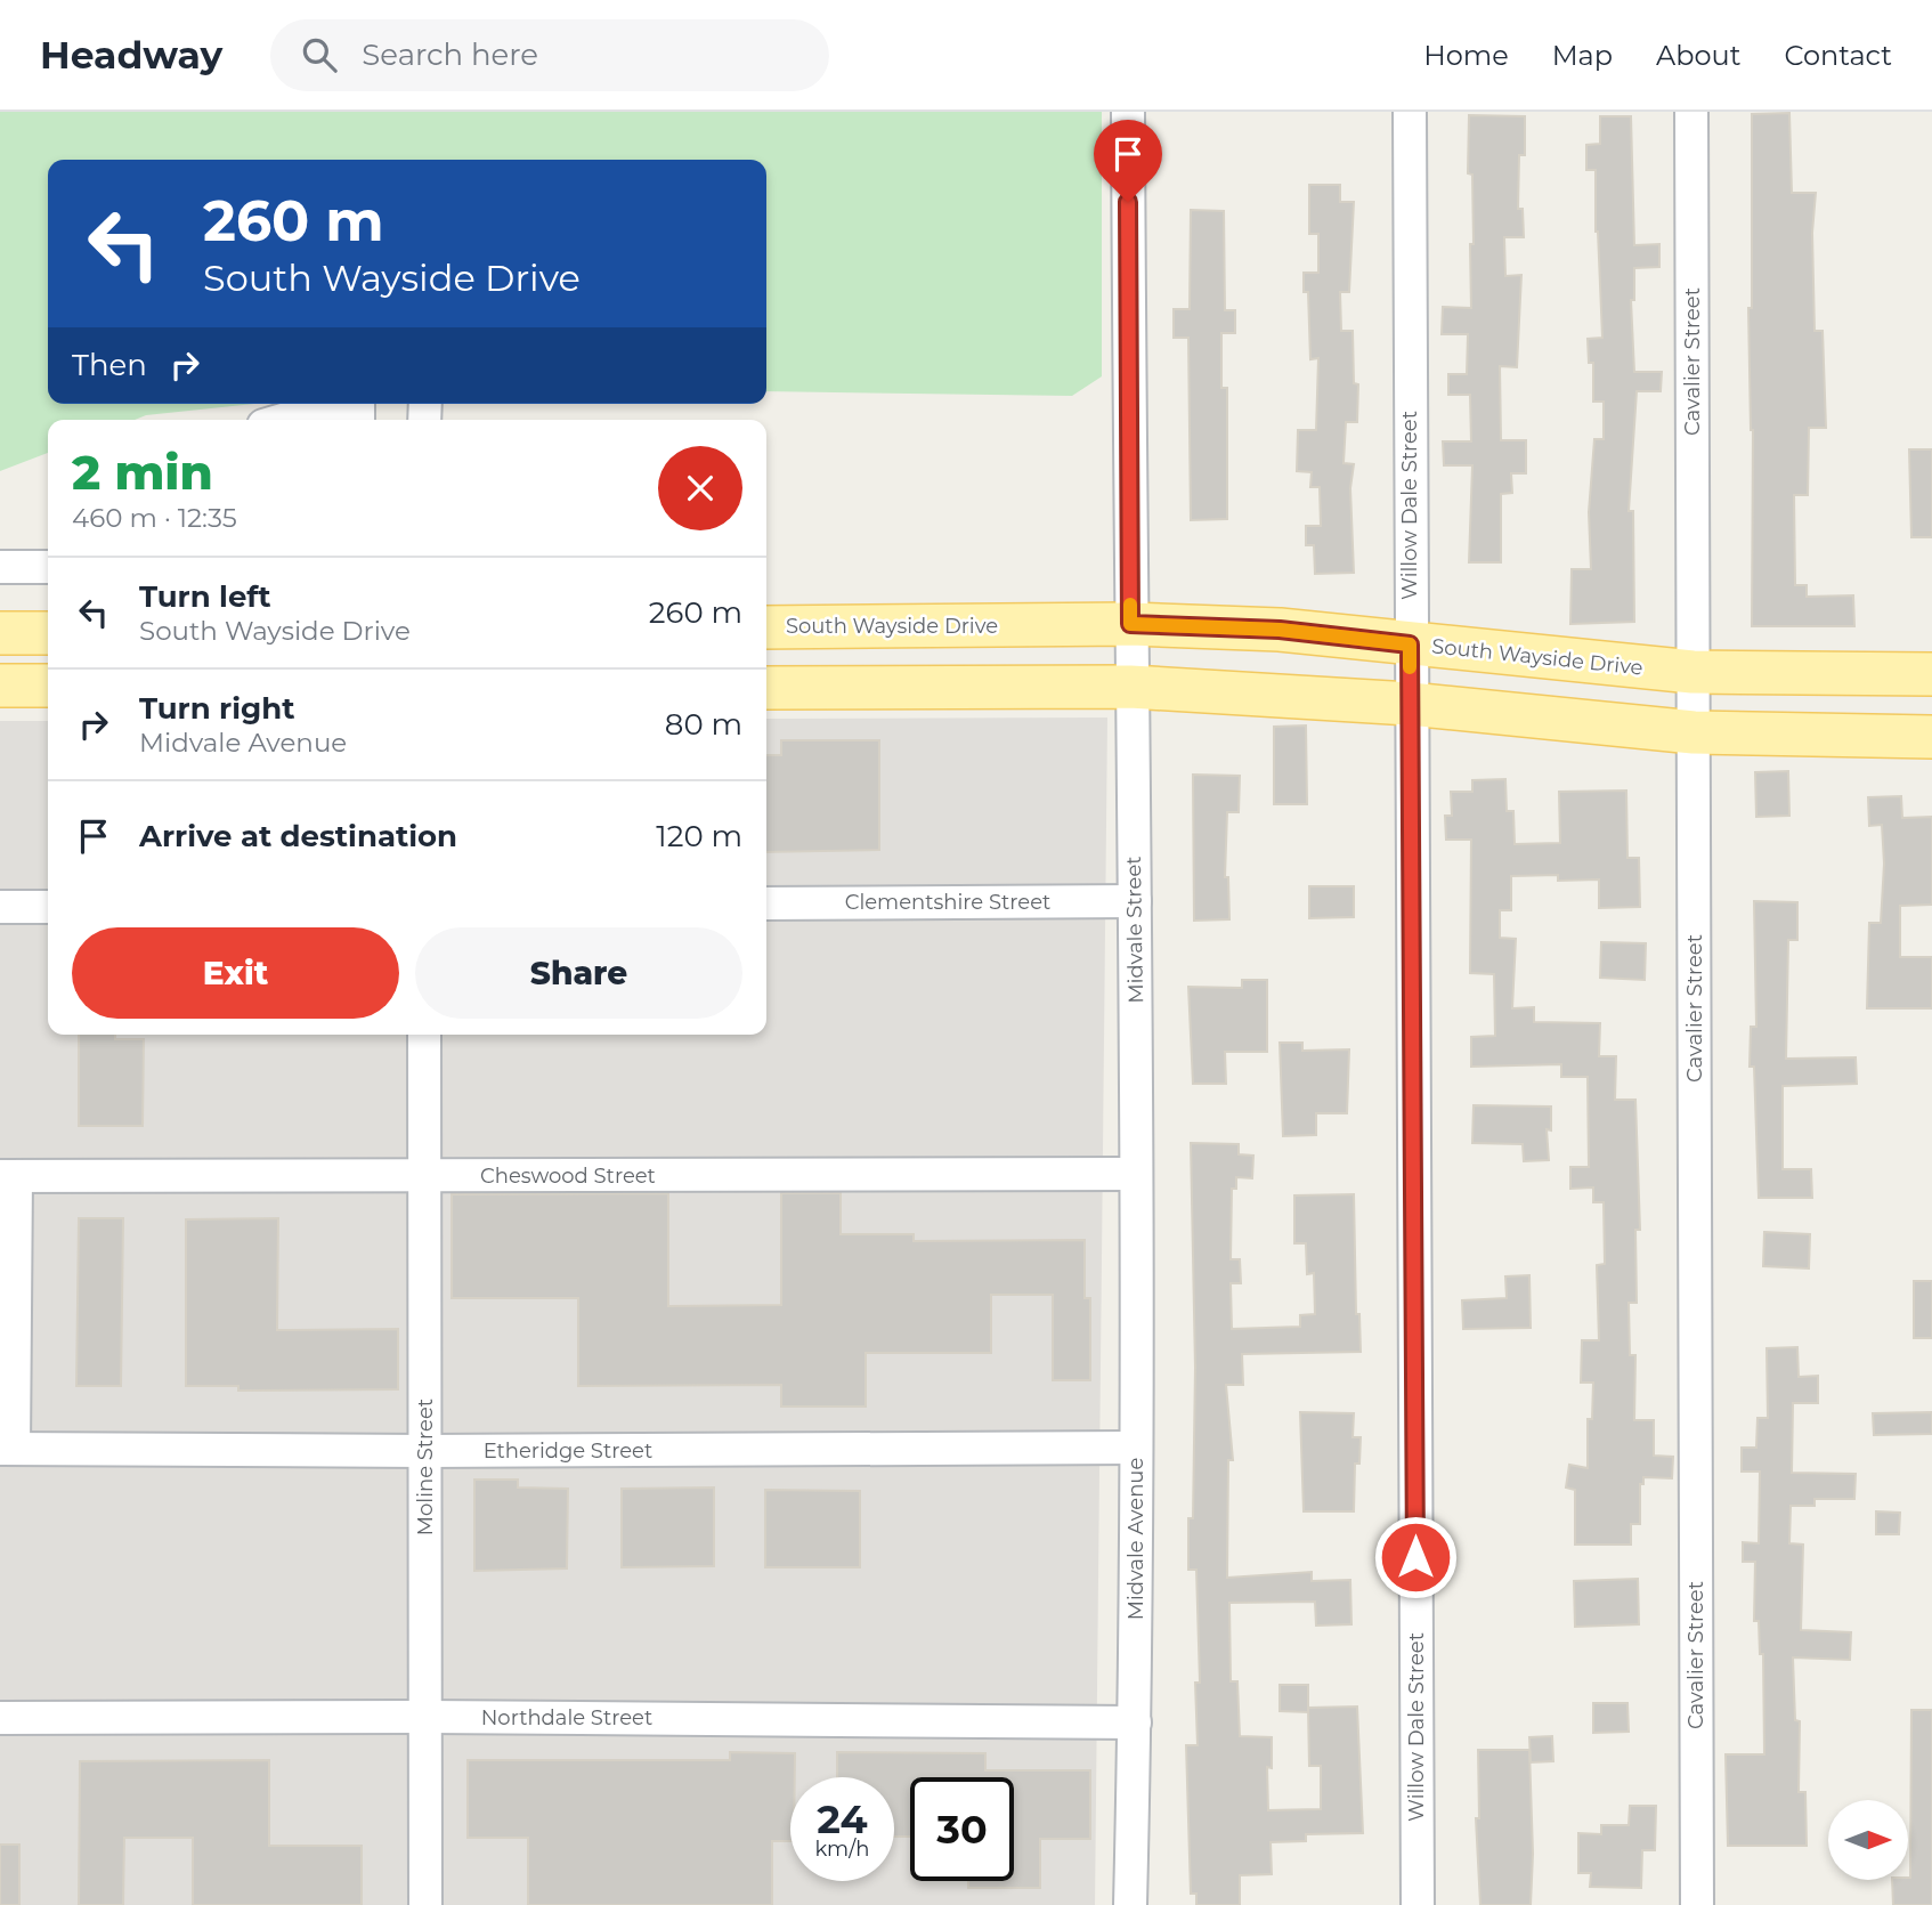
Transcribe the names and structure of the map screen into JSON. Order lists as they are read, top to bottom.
{
  "streets": {
    "main road": ["South Wayside Drive"],
    "street": [
      "Cavalier Street",
      "Willow Dale Street",
      "Clementshire Street",
      "Midvale Street",
      "Cheswood Street",
      "Etheridge Street",
      "Moline Street",
      "Midvale Avenue",
      "Northdale Street"
    ]
  },
  "crossings": [
    ["Cavalier Street", "South Wayside Drive"],
    ["Willow Dale Street", "South Wayside Drive"],
    ["Clementshire Street", "Midvale Street"],
    ["Midvale Street", "Cheswood Street"],
    ["Midvale Street", "Midvale Avenue"],
    ["Cheswood Street", "Moline Street"],
    ["Cheswood Street", "Midvale Avenue"],
    ["Etheridge Street", "Moline Street"],
    ["Etheridge Street", "Midvale Avenue"],
    ["Moline Street", "Northdale Street"],
    ["Midvale Avenue", "Northdale Street"]
  ],
  "north": "right",
  "page": {
    "header": "Headway",
    "search": "Search here",
    "nav": [
      "Home",
      "Map",
      "About",
      "Contact"
    ],
    "turn": ["260 m", "South Wayside Drive"],
    "then": "Then",
    "heading": ["2 min", "460 m · 12:35"],
    "list": [
      {
        "name": "Turn left",
        "note": "South Wayside Drive",
        "value": "260 m"
      },
      {
        "name": "Turn right",
        "note": "Midvale Avenue",
        "value": "80 m"
      },
      {
        "name": "Arrive at destination",
        "value": "120 m"
      }
    ],
    "buttons": ["Exit", "Share"],
    "speed": "24 km/h",
    "limit": "30"
  }
}
